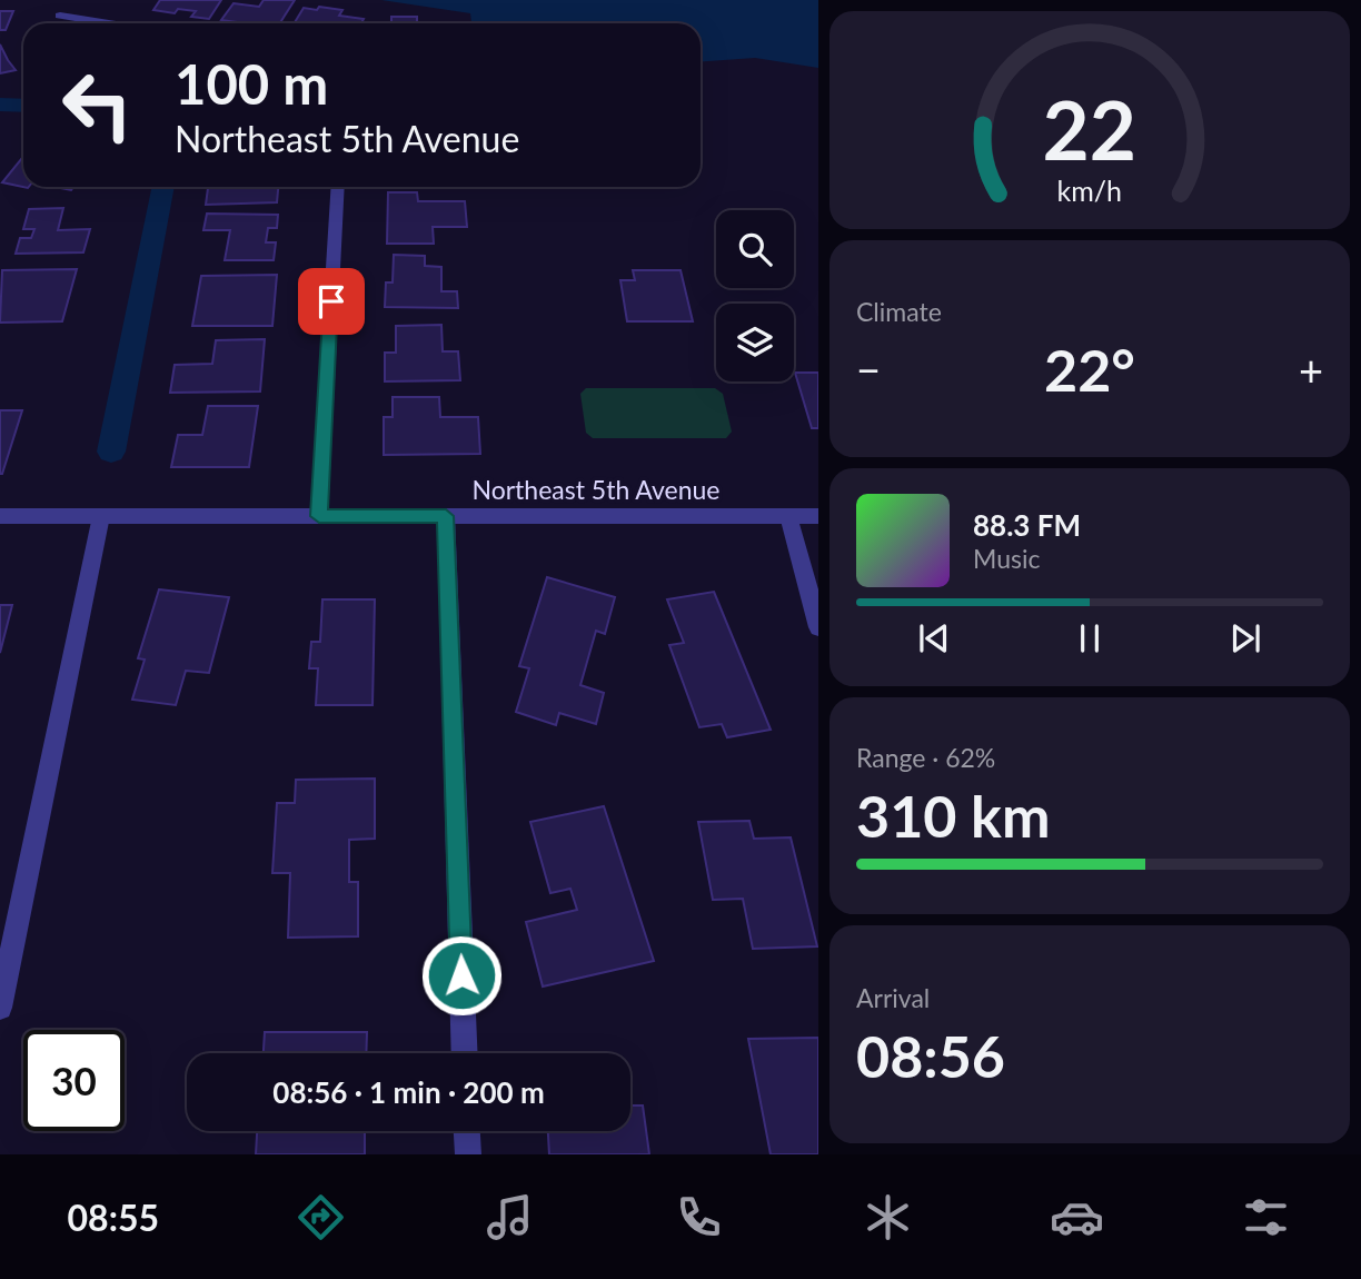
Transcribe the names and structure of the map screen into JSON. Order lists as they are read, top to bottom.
{
  "streets": {
    "street": ["Northeast 5th Avenue"]
  },
  "page": {
    "turn": ["100 m", "Northeast 5th Avenue"],
    "tile": [
      "Climate",
      ["Range · 62%", "310 km"],
      ["Arrival", "08:56"]
    ],
    "heat": ["−", "22°", "+"],
    "song": ["88.3 FM", "Music"],
    "limit": "30",
    "trip": "08:56 · 1 min · 200 m",
    "tabs": "08:55",
    "gauge": ["22", "km/h"]
  }
}
